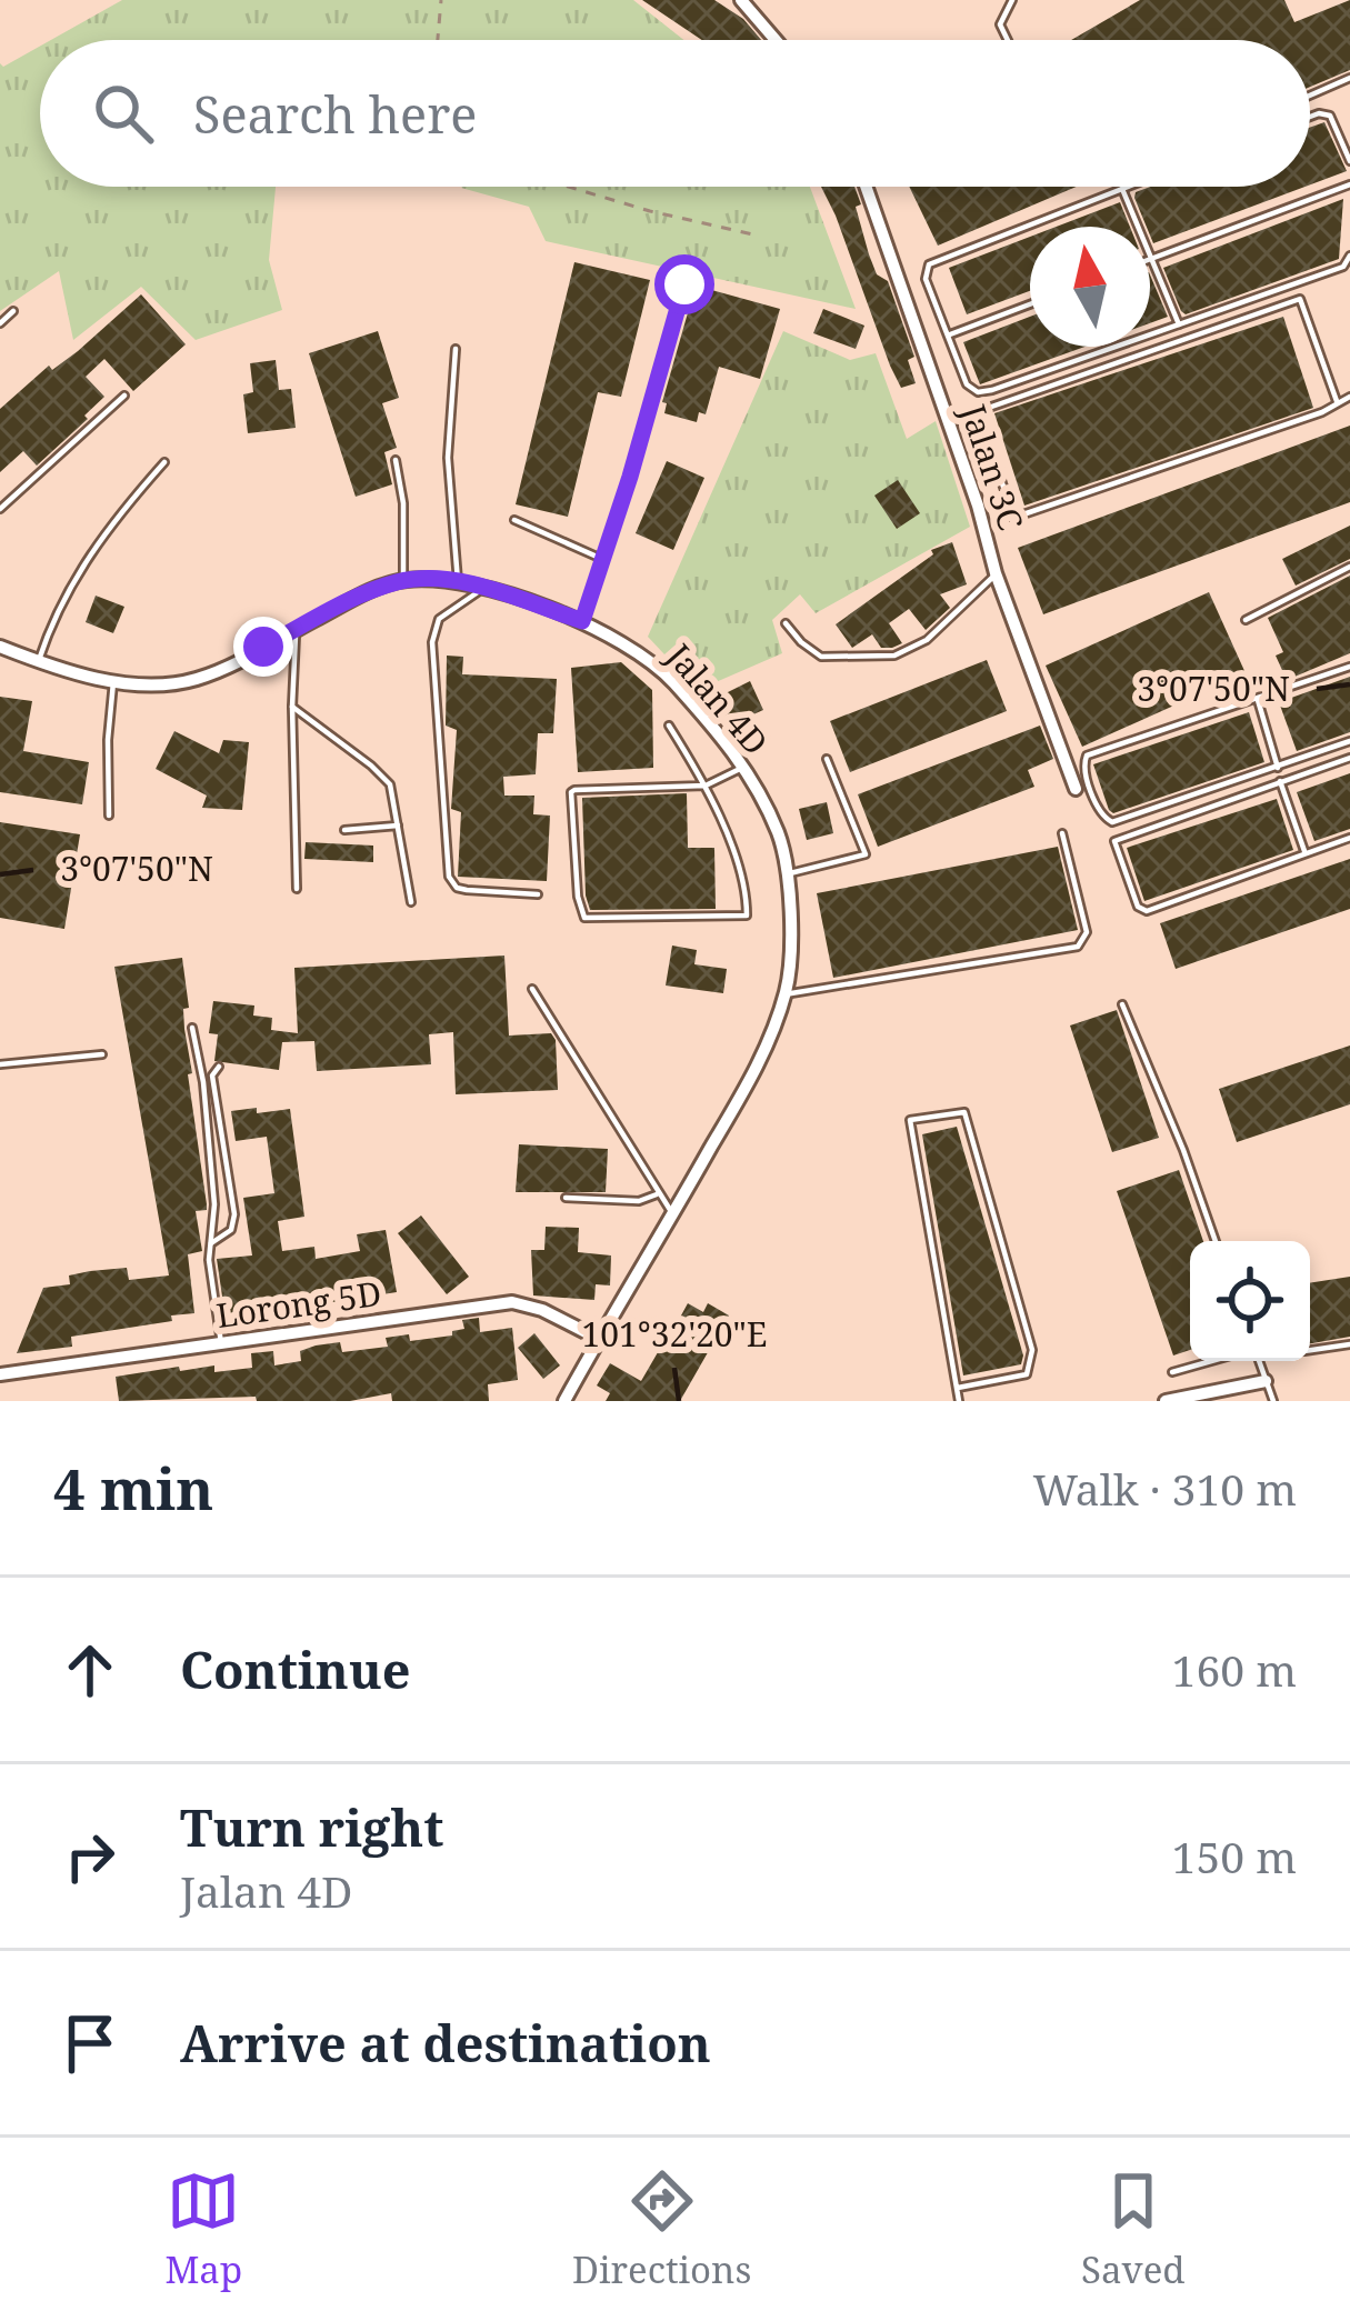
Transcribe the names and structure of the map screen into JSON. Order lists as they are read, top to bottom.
{
  "streets": {
    "street": ["Jalan 3C", "Jalan 4D", "Lorong 5D"]
  },
  "crossings": [
    ["Jalan 4D", "Lorong 5D"]
  ],
  "north": "top",
  "page": {
    "search": "Search here",
    "heading": ["4 min", "Walk · 310 m"],
    "list": [
      ["Continue", "160 m"],
      ["Turn right", "Jalan 4D", "150 m"],
      "Arrive at destination"
    ],
    "nav": ["Map", "Directions", "Saved"]
  },
  "coordinates": ["3°07'50\"N", "101°32'20\"E"]
}
